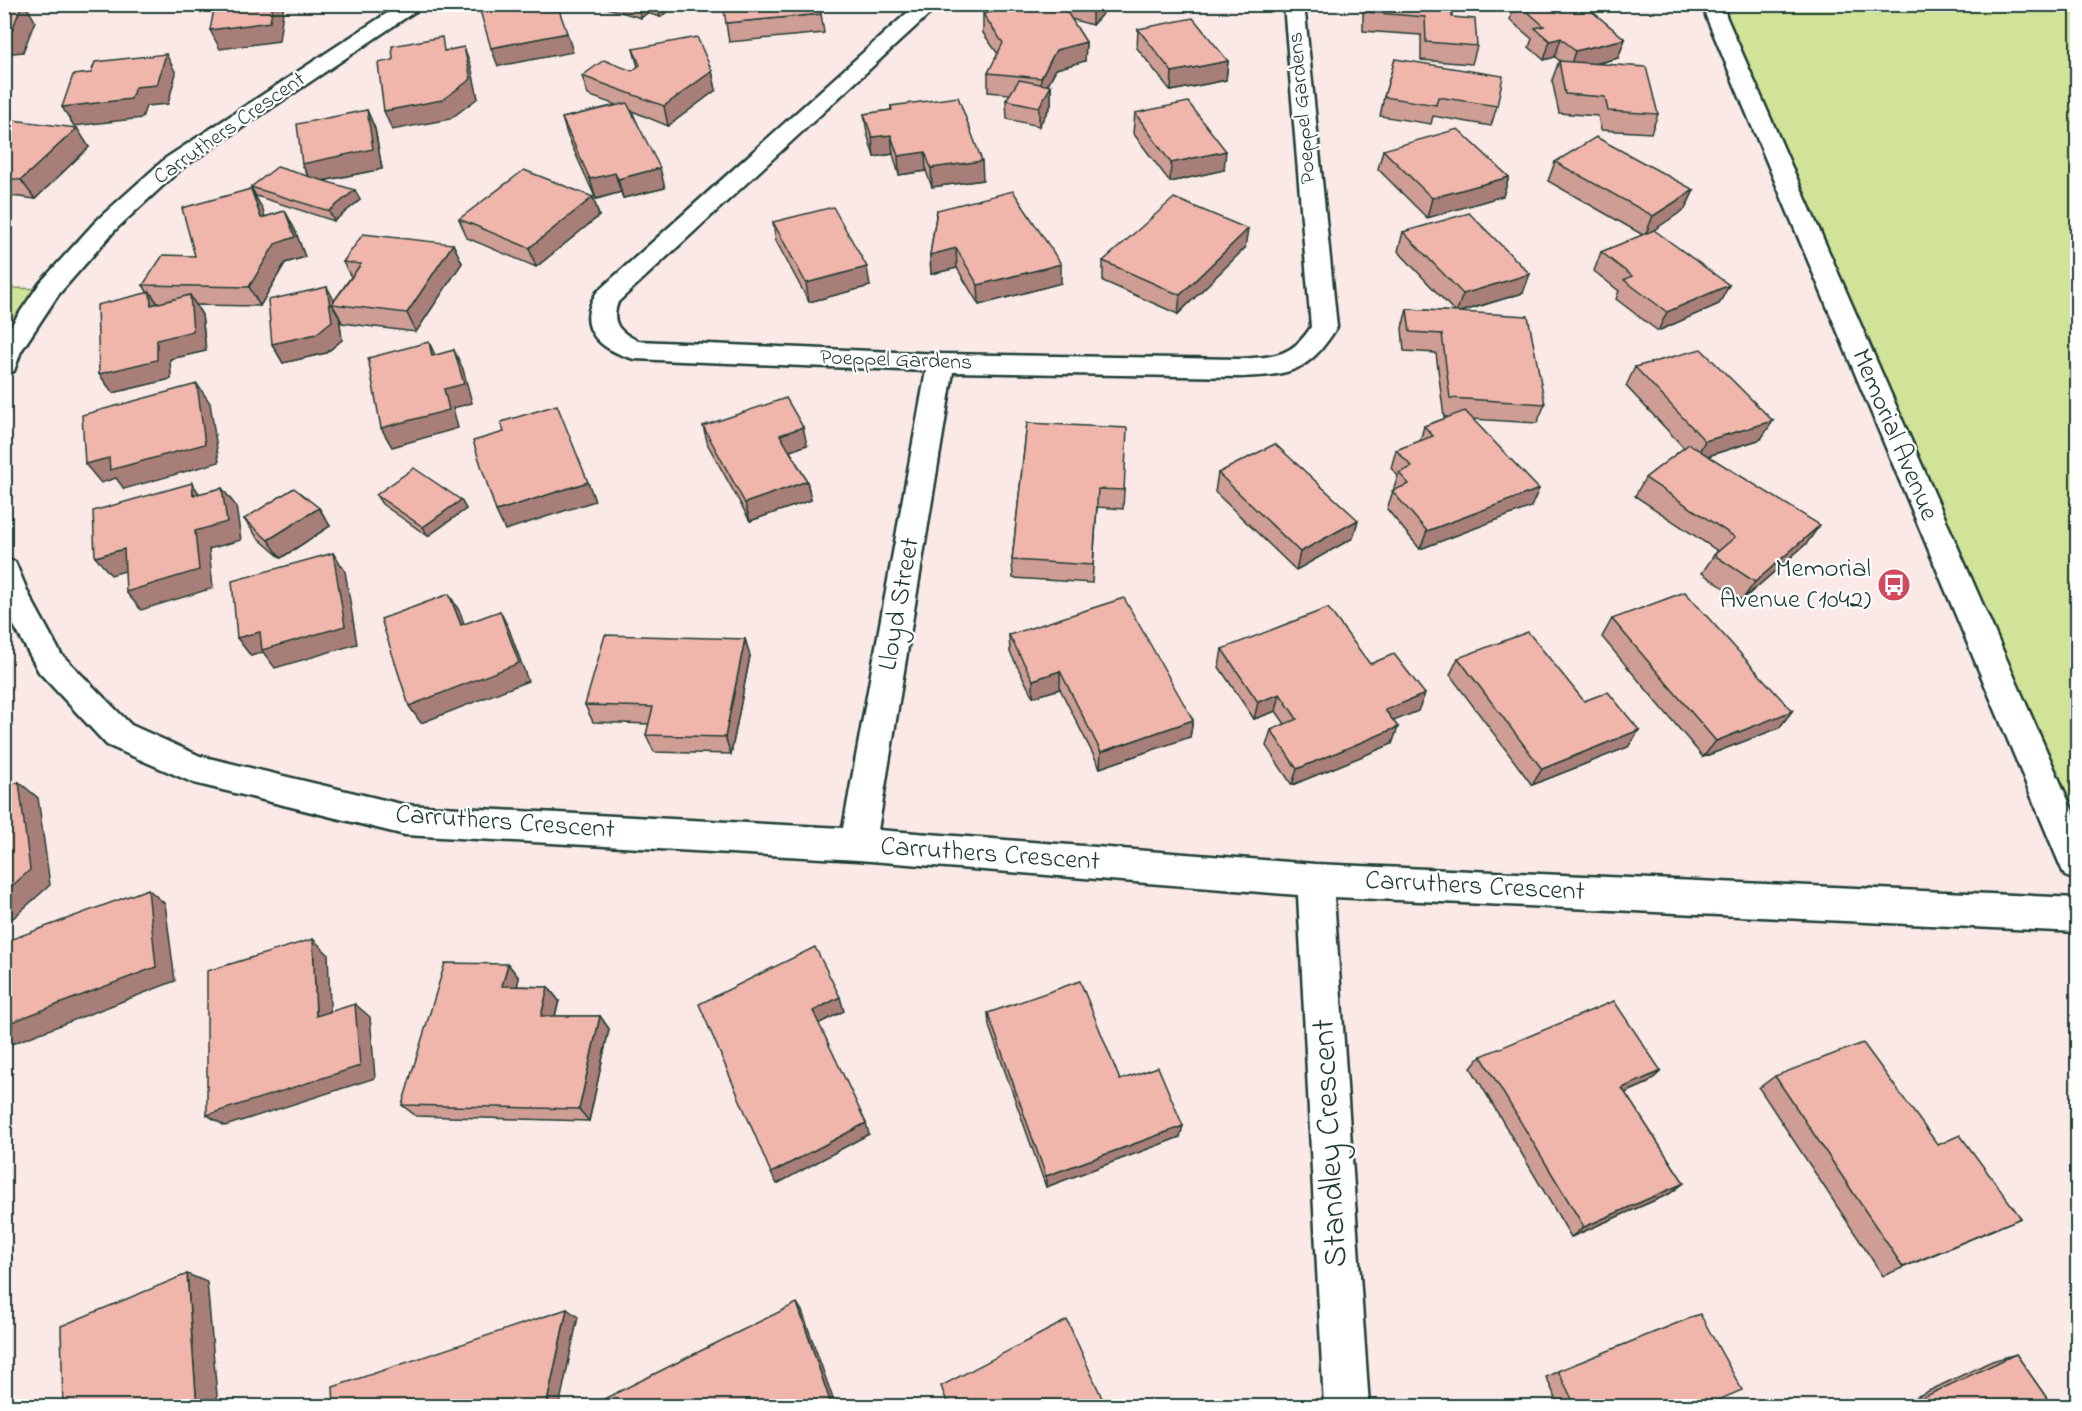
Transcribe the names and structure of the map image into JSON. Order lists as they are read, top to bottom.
{
  "streets": {
    "street": [
      "Poeppel Gardens",
      "Carruthers Crescent",
      "Memorial Avenue",
      "Lloyd Street",
      "Standley Crescent"
    ]
  },
  "crossings": [
    ["Poeppel Gardens", "Lloyd Street"],
    ["Carruthers Crescent", "Lloyd Street"],
    ["Carruthers Crescent", "Standley Crescent"]
  ],
  "places": {
    "bus stop": ["Memorial Avenue (1042)"]
  }
}
